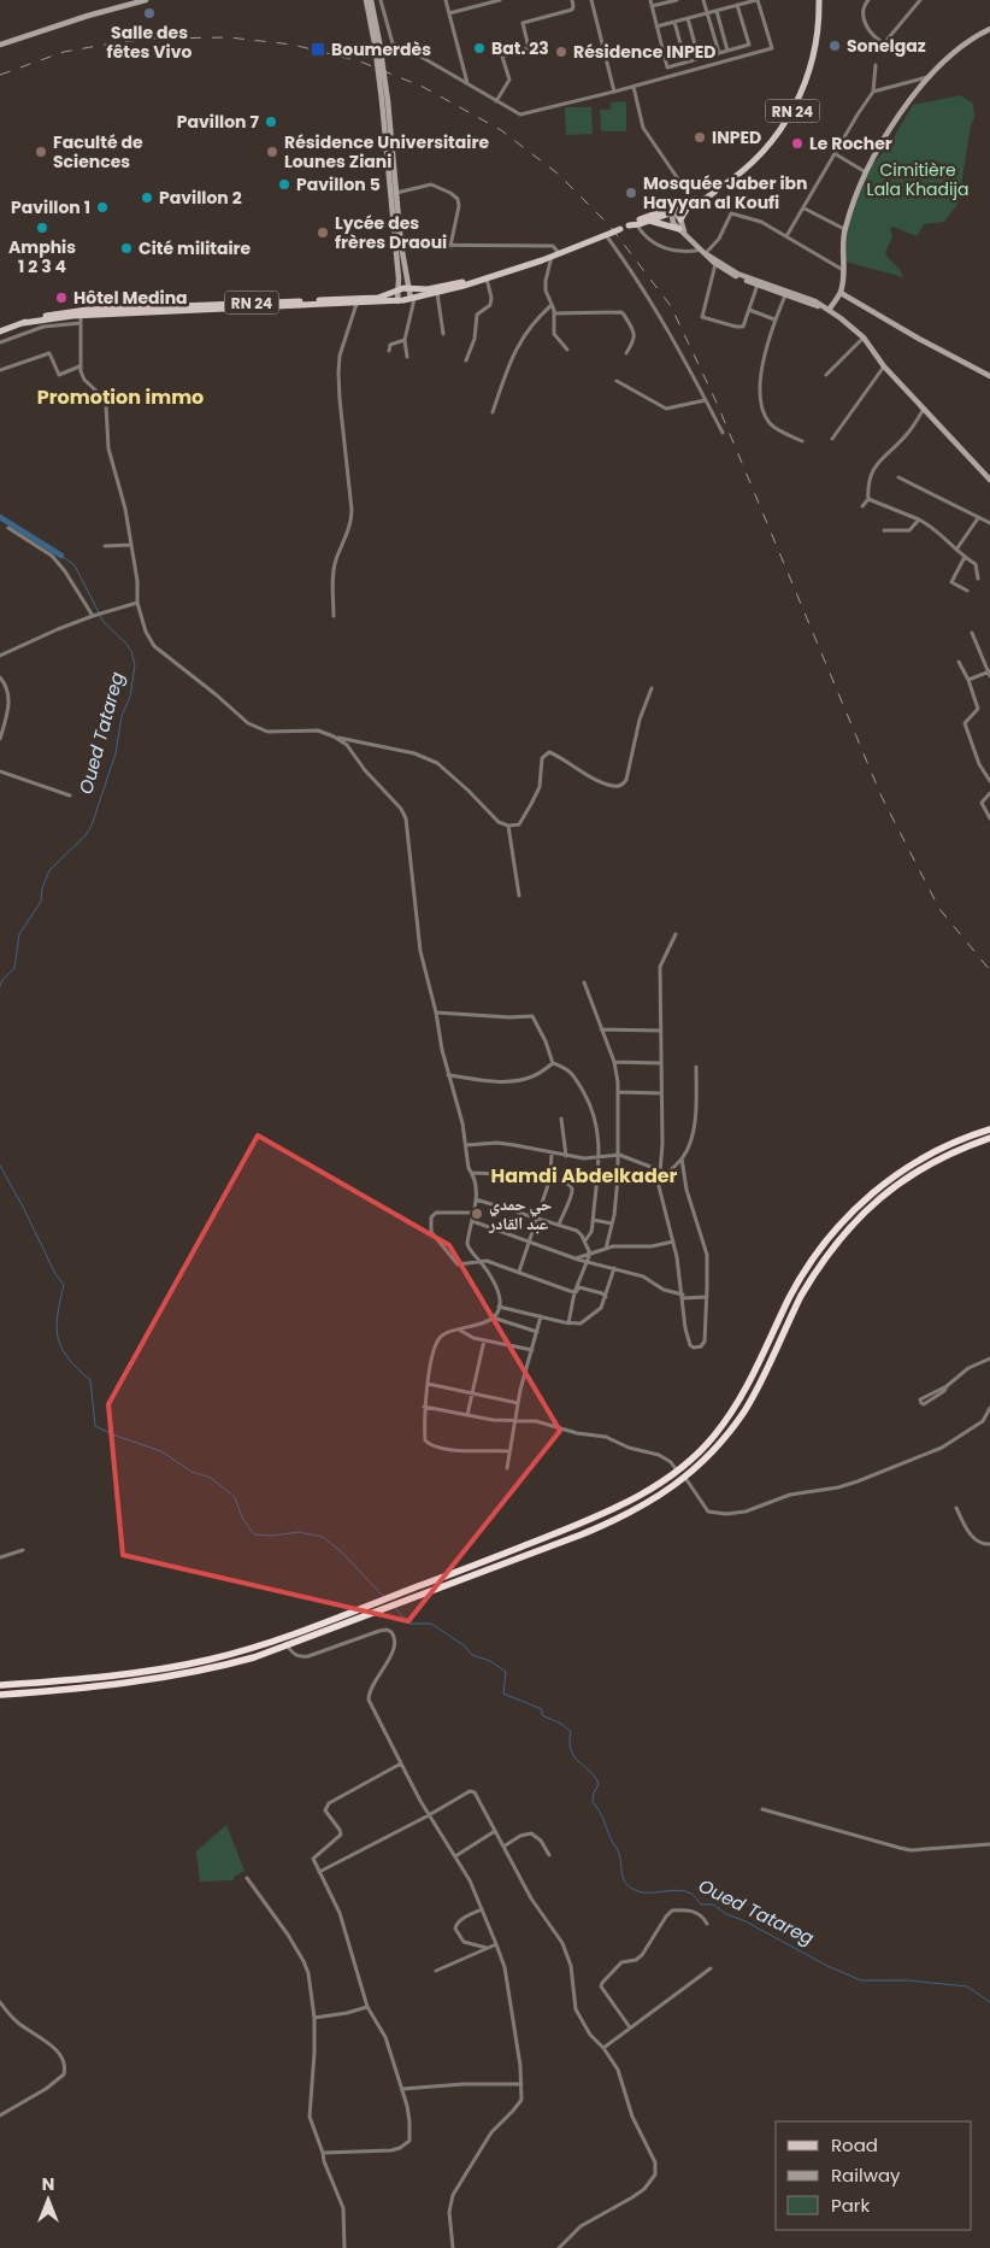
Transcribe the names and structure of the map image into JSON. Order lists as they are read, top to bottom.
{
  "streets": {
    "main road": ["RN 24"]
  },
  "districts": ["Promotion immo", "Hamdi Abdelkader"],
  "water": ["Oued Tatareg"],
  "parks": ["Cimitière Lala Khadija"],
  "places": {
    "other": [
      "Salle des fêtes Vivo",
      "Sonelgaz",
      "Bat. 23",
      "Résidence INPED",
      "Pavillon 7",
      "INPED",
      "Le Rocher",
      "Faculté de Sciences",
      "Résidence Universitaire Lounes Ziani",
      "Pavillon 5",
      "Mosquée Jaber ibn Hayyan al Koufi",
      "Pavillon 2",
      "Pavillon 1",
      "Amphis 1 2 3 4",
      "Lycée des frères Draoui",
      "Cité militaire",
      "Hôtel Medina",
      "حي حمدي عبد القادر"
    ],
    "transit": ["Boumerdès"]
  },
  "legend": ["Road", "Railway", "Park"],
  "north": "top"
}
